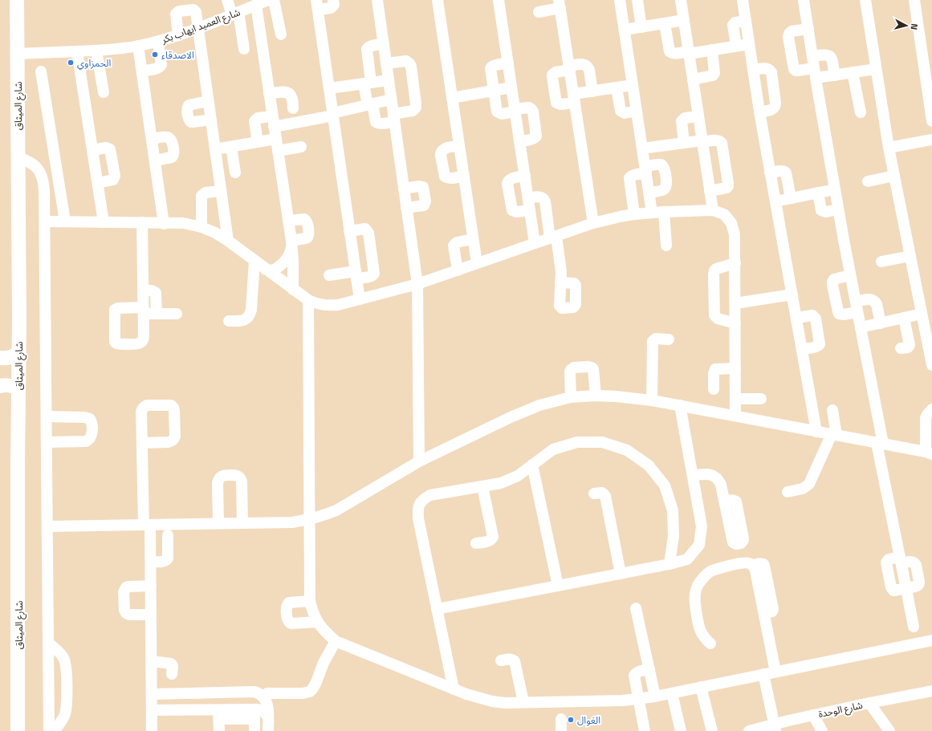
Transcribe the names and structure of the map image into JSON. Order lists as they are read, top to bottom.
{
  "streets": {
    "main road": ["شارع الميثاق"],
    "street": ["شارع العميد ايهاب بكر", "شارع الوحدة"]
  },
  "crossings": [
    ["شارع العميد ايهاب بكر", "شارع الميثاق"]
  ],
  "places": ["الاصدقاء", "الحمزاوي", "الغوال"],
  "north": "right"
}
